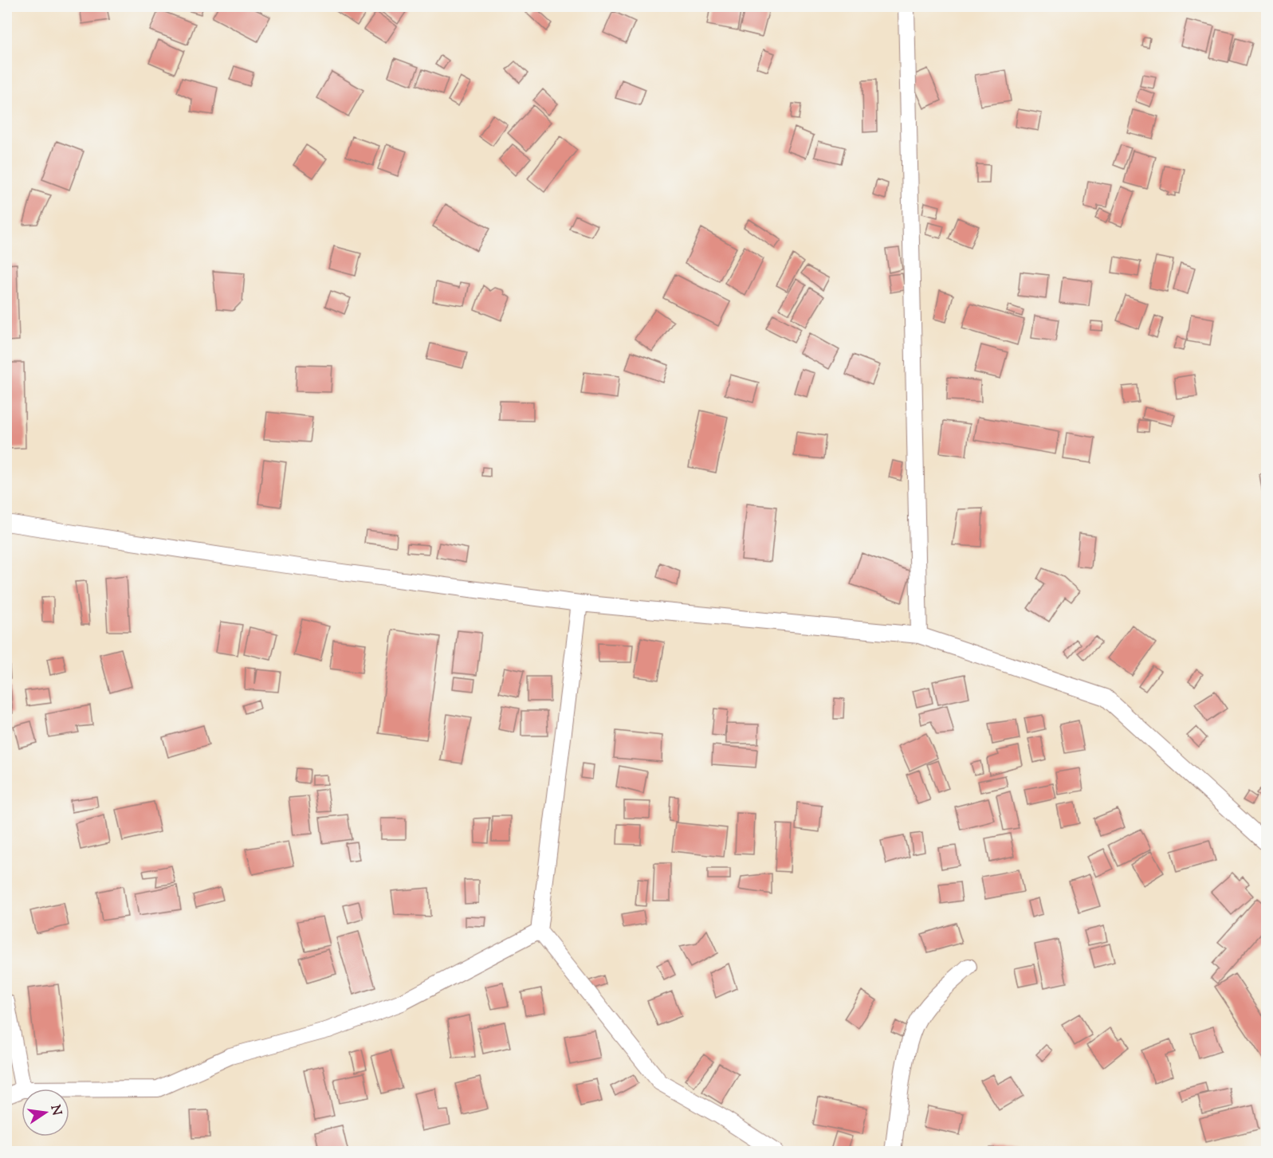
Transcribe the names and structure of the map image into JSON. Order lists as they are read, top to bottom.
{
  "north": "right"
}
